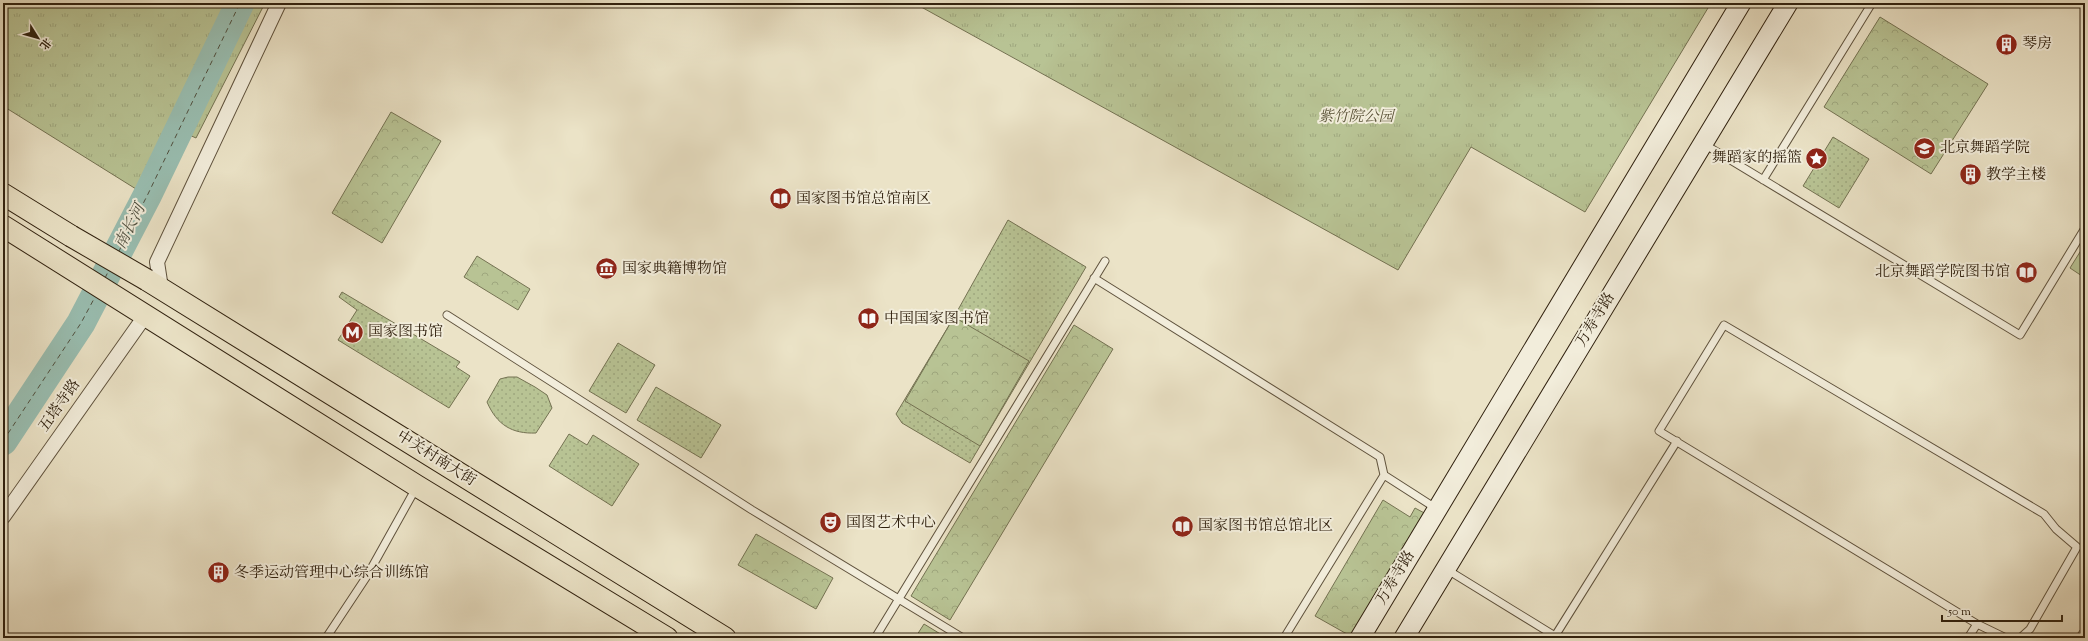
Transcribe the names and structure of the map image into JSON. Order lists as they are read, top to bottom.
{
  "streets": {
    "main road": ["中关村南大街"],
    "street": ["万寿寺路", "五塔寺路"]
  },
  "water": ["南长河"],
  "parks": ["紫竹院公园"],
  "places": {
    "building": ["琴房", "教学主楼", "冬季运动管理中心综合训练馆"],
    "school or university": ["北京舞蹈学院"],
    "place": ["舞蹈家的摇篮"],
    "library": [
      "国家图书馆总馆南区",
      "北京舞蹈学院图书馆",
      "中国国家图书馆",
      "国家图书馆总馆北区"
    ],
    "museum": ["国家典籍博物馆"],
    "metro station": ["国家图书馆"],
    "theatre": ["国图艺术中心"]
  },
  "scale_bar": "50 m",
  "north": "bottom right"
}
